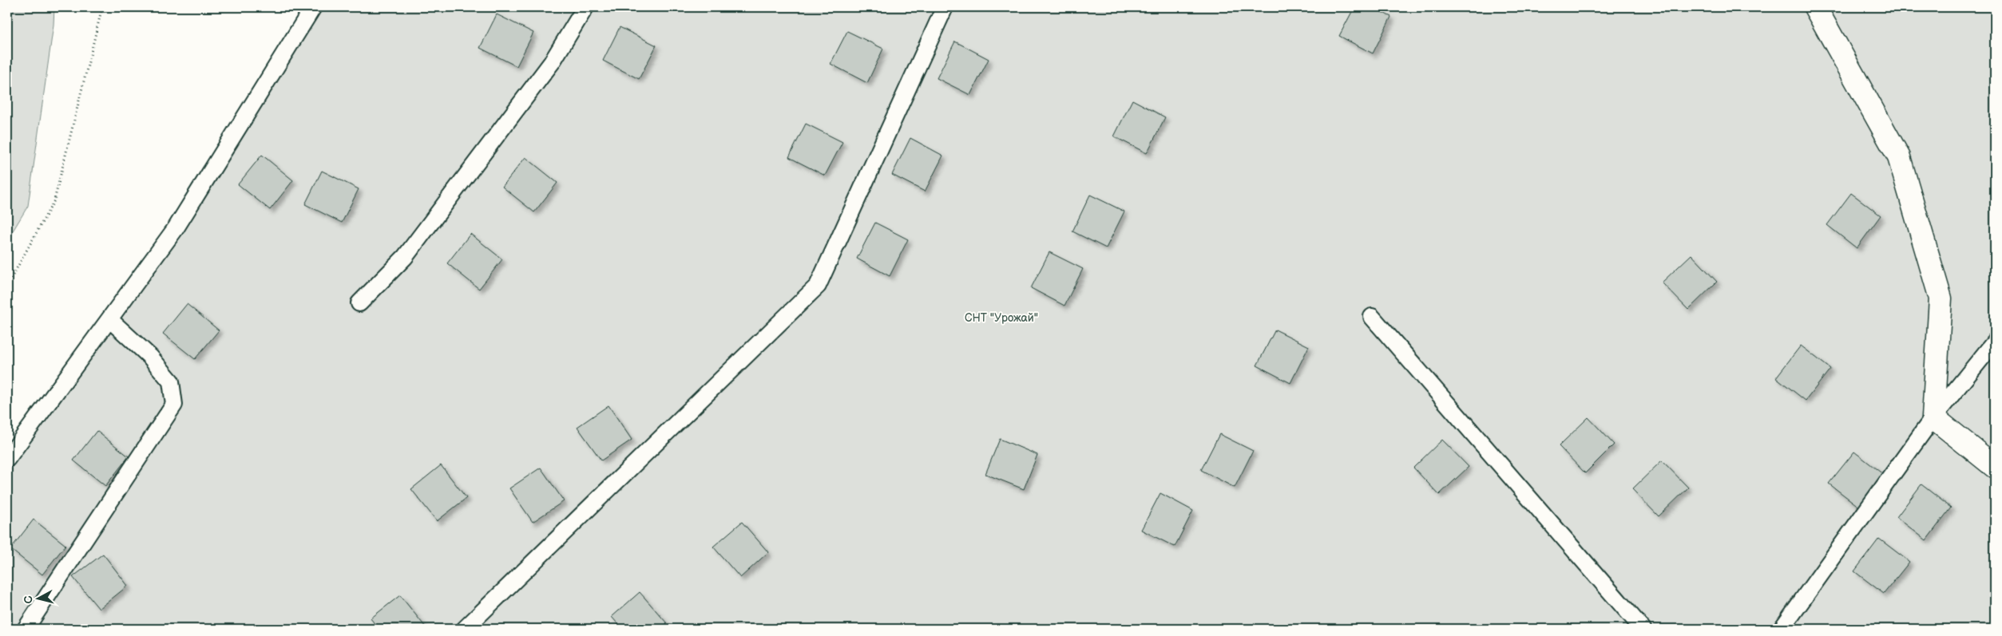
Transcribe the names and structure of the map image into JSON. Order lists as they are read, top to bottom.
{
  "parks": ["СНТ \"Урожай\""],
  "north": "left"
}
